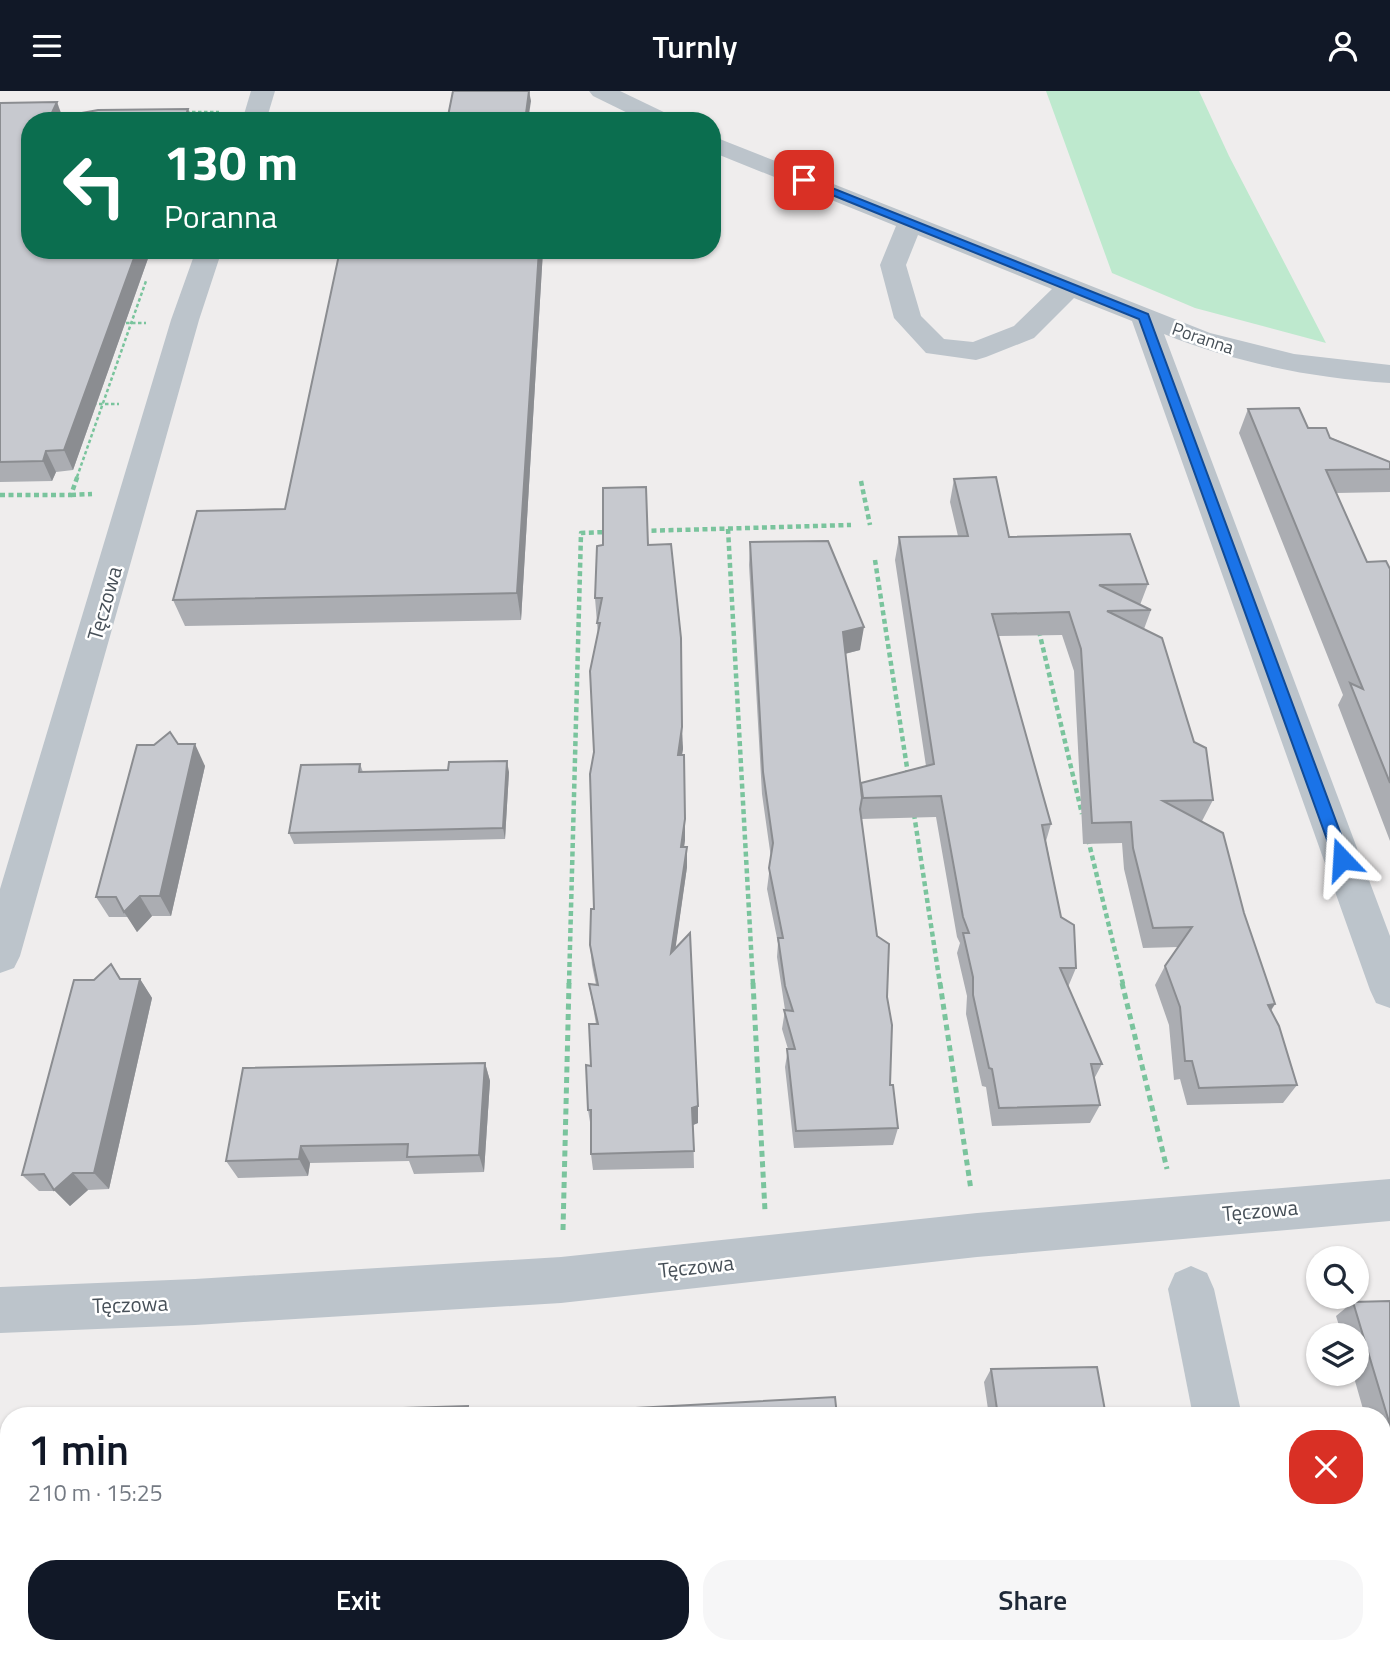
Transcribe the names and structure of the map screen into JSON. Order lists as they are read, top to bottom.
{
  "streets": {
    "street": ["Poranna", "Tęczowa"]
  },
  "page": {
    "header": "Turnly",
    "turn": ["130 m", "Poranna"],
    "heading": ["1 min", "210 m · 15:25"],
    "buttons": ["Exit", "Share"]
  }
}
